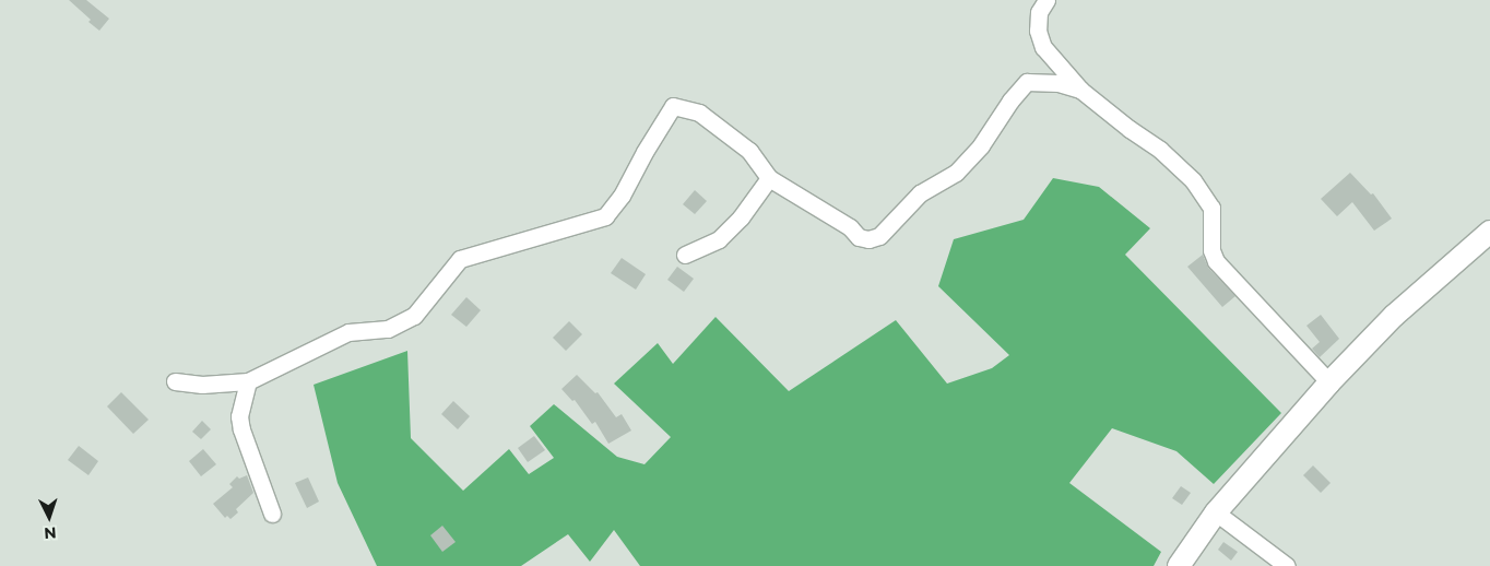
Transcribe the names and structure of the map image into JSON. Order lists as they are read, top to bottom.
{
  "north": "bottom"
}
